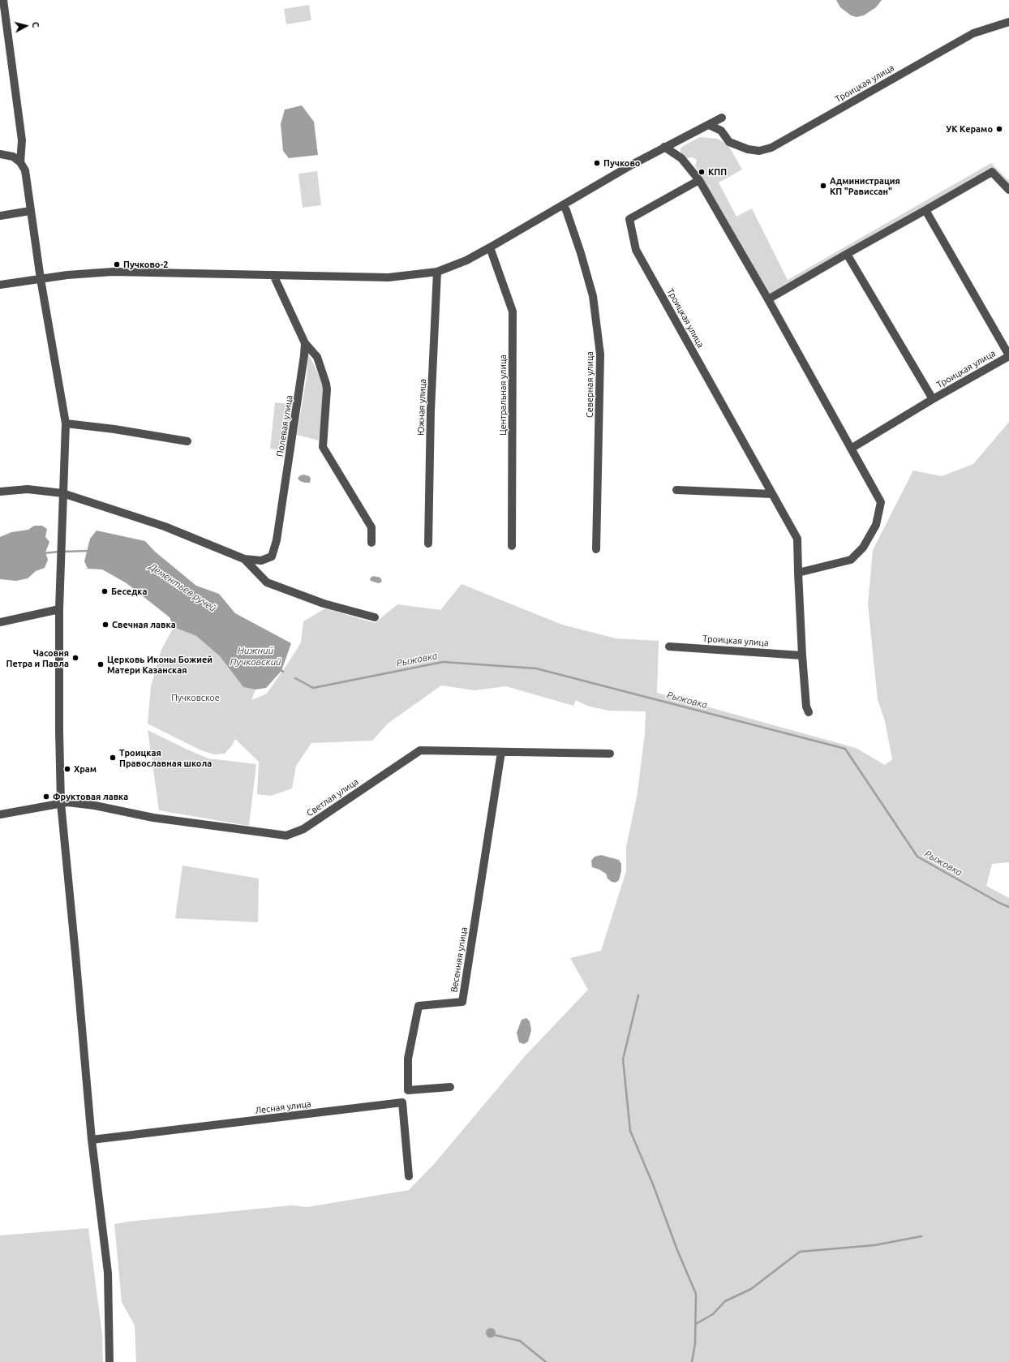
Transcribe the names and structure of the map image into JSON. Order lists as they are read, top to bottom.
{
  "streets": {
    "street": [
      "Троицкая улица",
      "Северная улица",
      "Центральная улица",
      "Южная улица",
      "Полевая улица",
      "Светлая улица",
      "Весенняя улица",
      "Лесная улица"
    ]
  },
  "crossings": [
    ["Светлая улица", "Весенняя улица"]
  ],
  "water": ["Дементьев ручей", "Нижний Пучковский", "Рыжовка"],
  "parks": ["Пучковское"],
  "places": [
    "УК Керамо",
    "Пучково",
    "КПП",
    "Администрация КП \"Рависсан\"",
    "Пучково-2",
    "Беседка",
    "Свечная лавка",
    "Часовня Петра и Павла",
    "Церковь Иконы Божией Матери Казанская",
    "Троицкая Православная школа",
    "Храм",
    "Фруктовая лавка"
  ],
  "north": "right"
}
